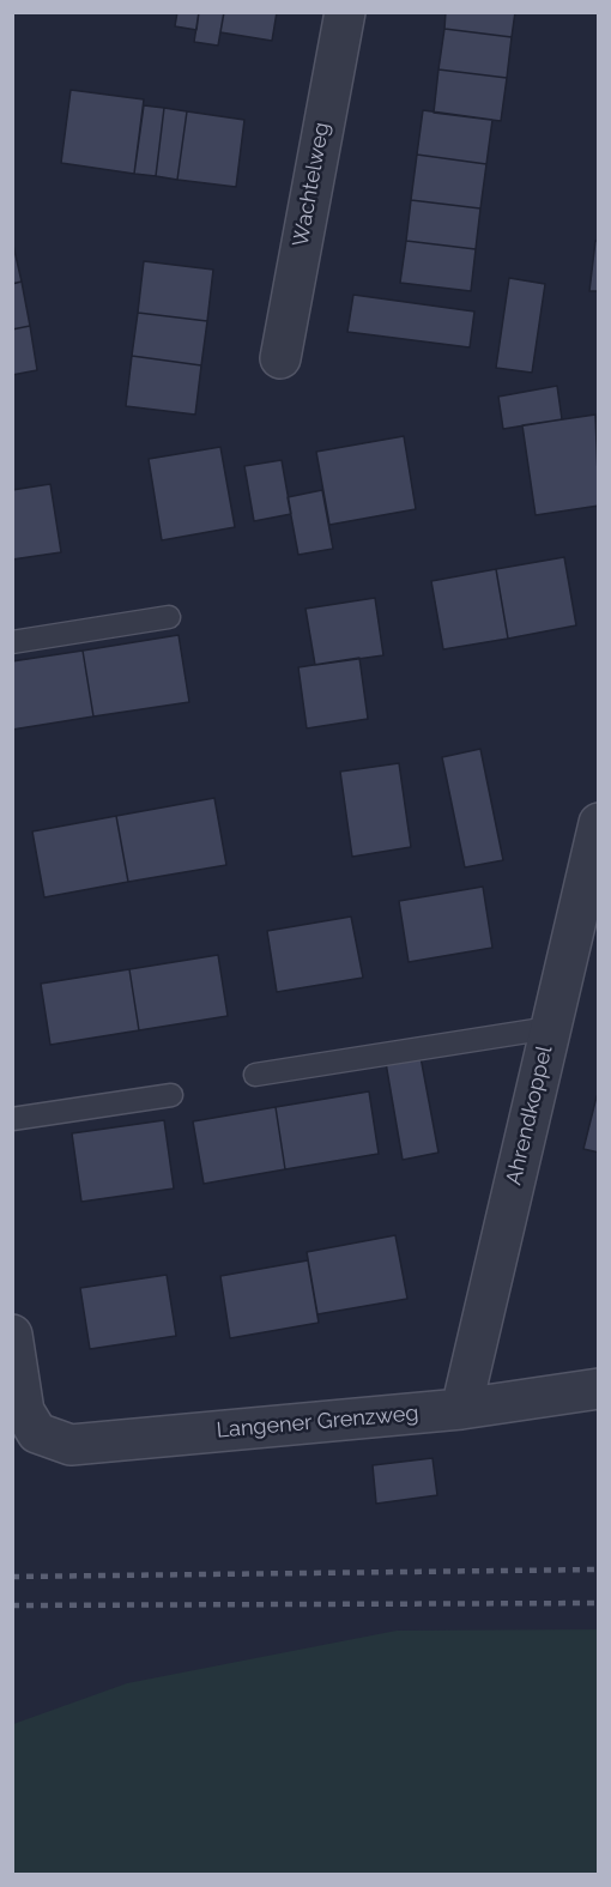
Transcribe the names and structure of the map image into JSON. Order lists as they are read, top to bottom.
{
  "streets": {
    "street": ["Wachtelweg", "Ahrendkoppel", "Langener Grenzweg"]
  },
  "crossings": [
    ["Ahrendkoppel", "Langener Grenzweg"]
  ]
}
